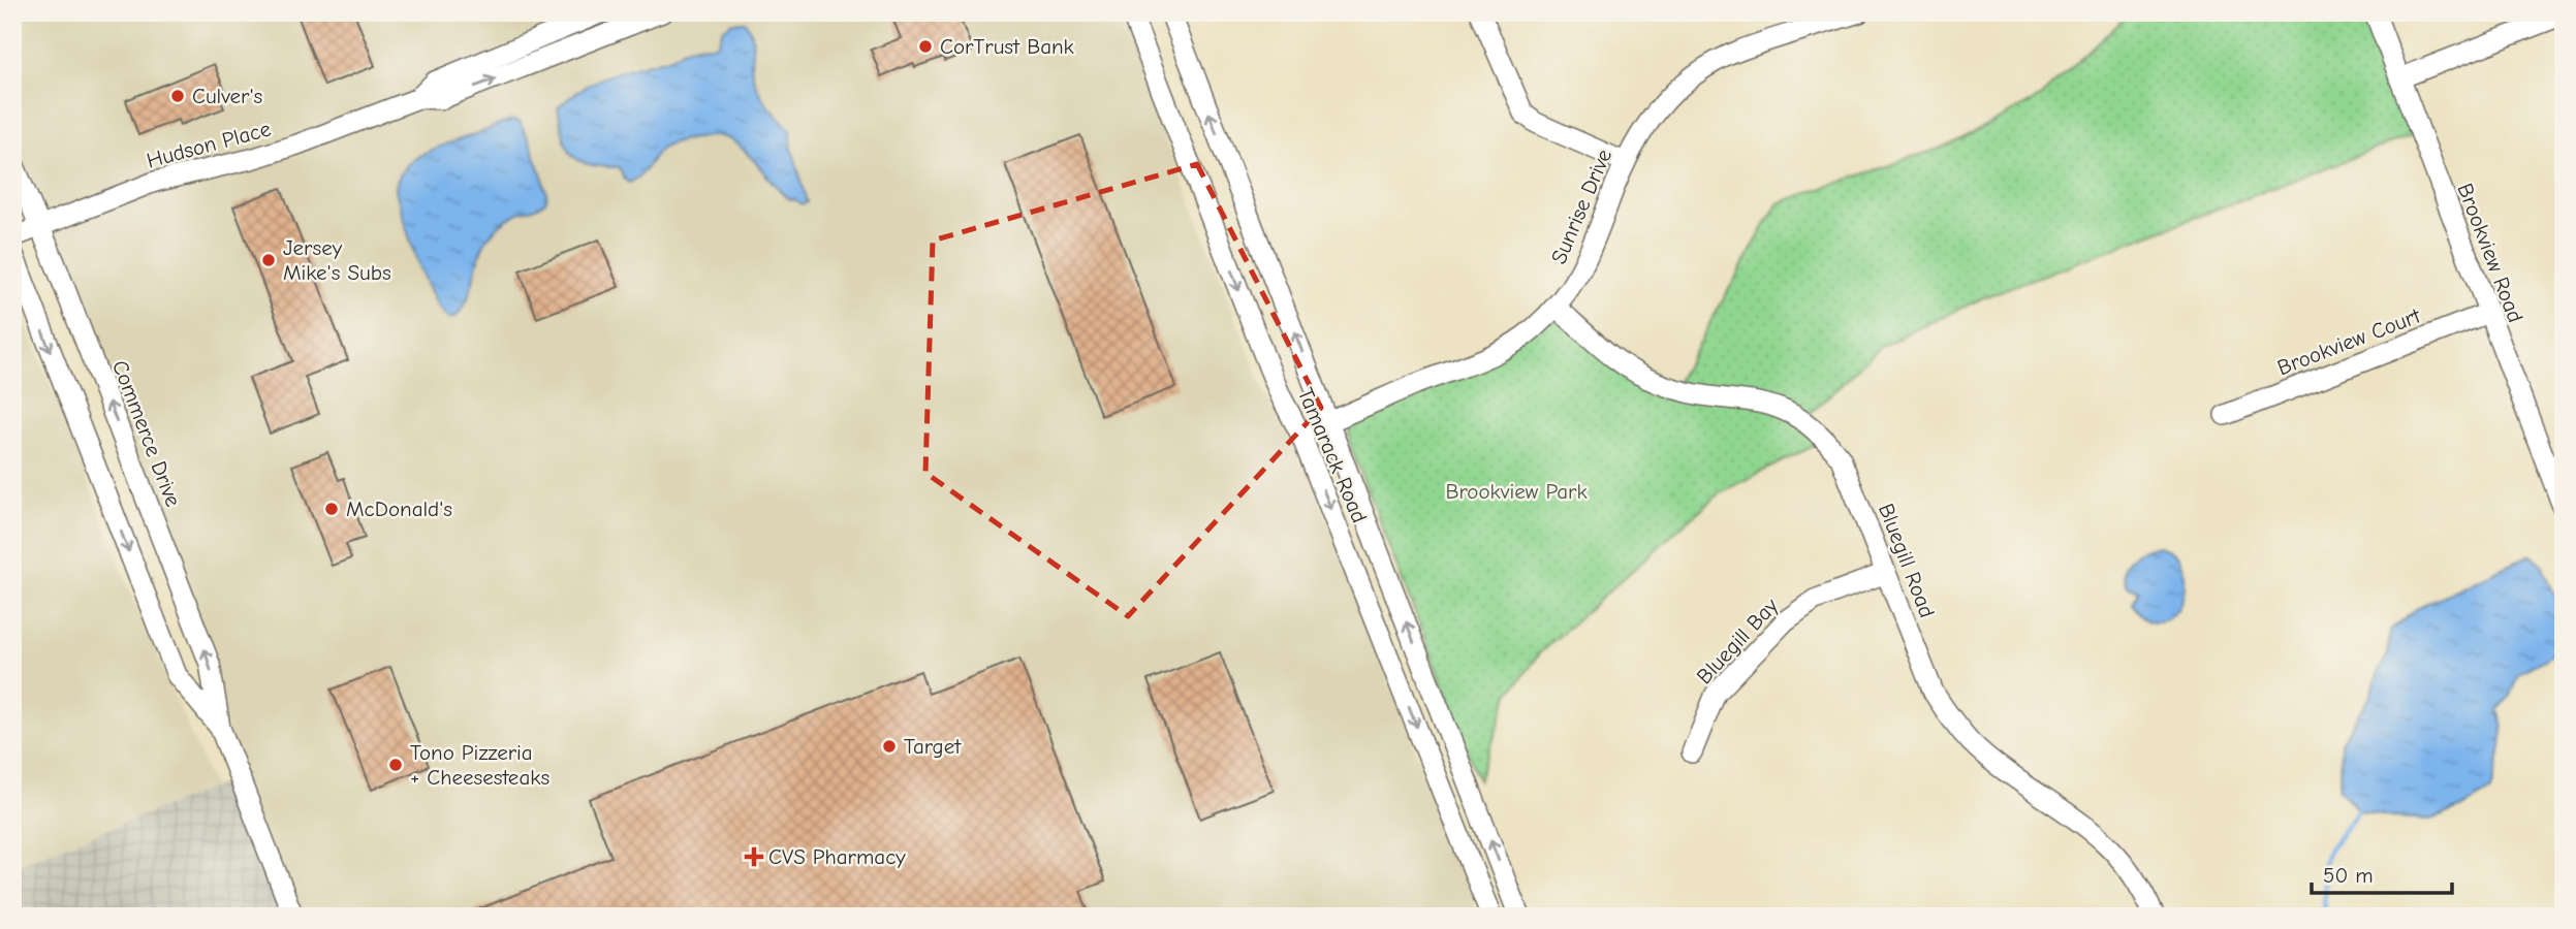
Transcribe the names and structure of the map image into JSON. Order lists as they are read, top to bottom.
{
  "streets": {
    "street": [
      "Hudson Place",
      "Sunrise Drive",
      "Brookview Road",
      "Brookview Court",
      "Commerce Drive",
      "Tamarack Road",
      "Bluegill Road",
      "Bluegill Bay"
    ]
  },
  "crossings": [
    ["Hudson Place", "Commerce Drive"],
    ["Sunrise Drive", "Tamarack Road"],
    ["Sunrise Drive", "Bluegill Road"],
    ["Brookview Road", "Brookview Court"],
    ["Bluegill Road", "Bluegill Bay"]
  ],
  "parks": ["Brookview Park"],
  "places": {
    "other": [
      "CorTrust Bank",
      "Culver's",
      "Jersey Mike's Subs",
      "McDonald's",
      "Target",
      "Tono Pizzeria + Cheesesteaks"
    ],
    "health": ["CVS Pharmacy"]
  },
  "scale_bar": "50 m"
}
